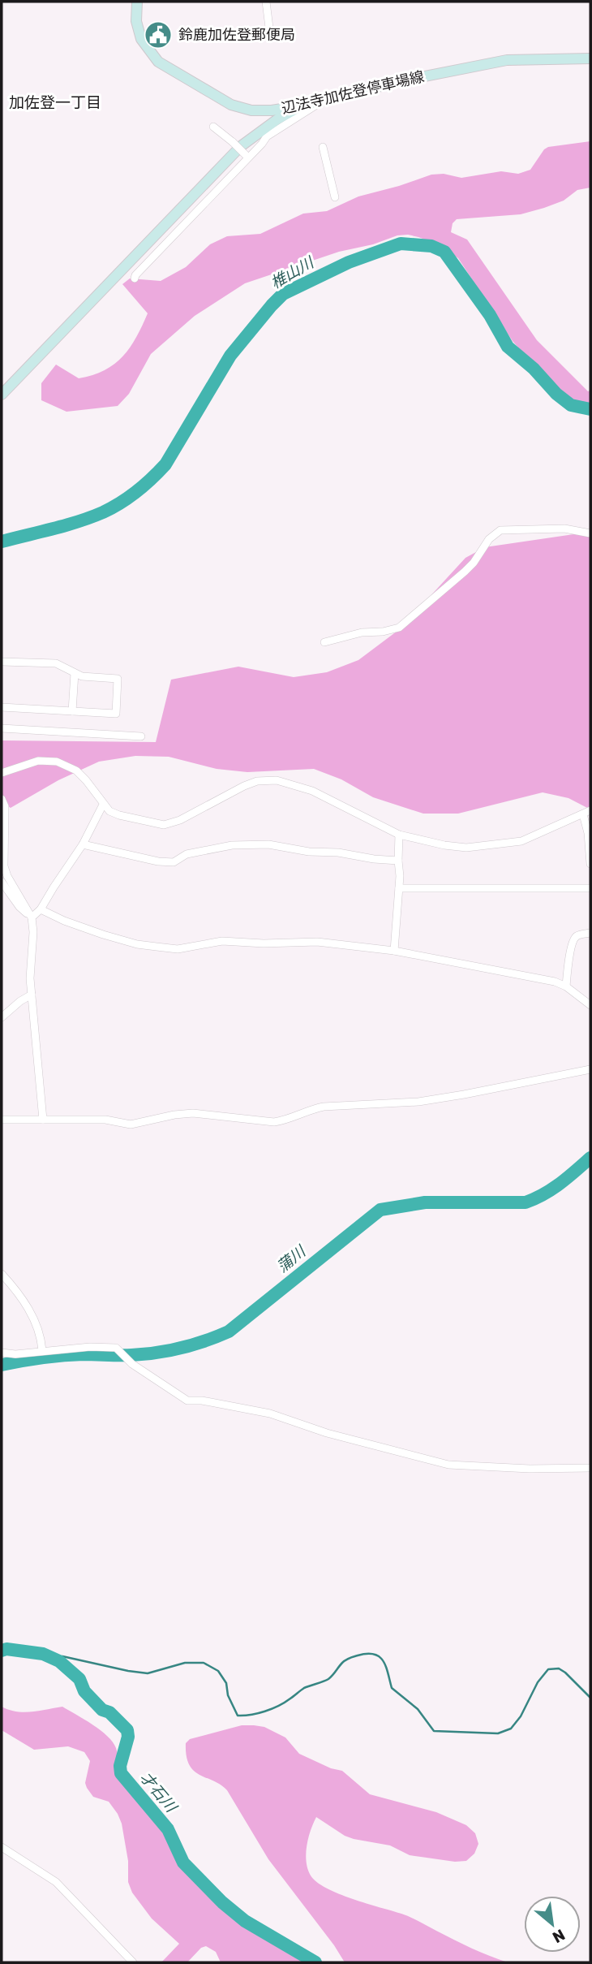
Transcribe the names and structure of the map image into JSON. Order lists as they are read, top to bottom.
{
  "streets": {
    "main road": ["辺法寺加佐登停車場線"]
  },
  "districts": ["加佐登一丁目"],
  "water": ["椎山川", "蒲川", "才石川"],
  "places": {
    "public building": ["鈴鹿加佐登郵便局"]
  },
  "north": "bottom right"
}
